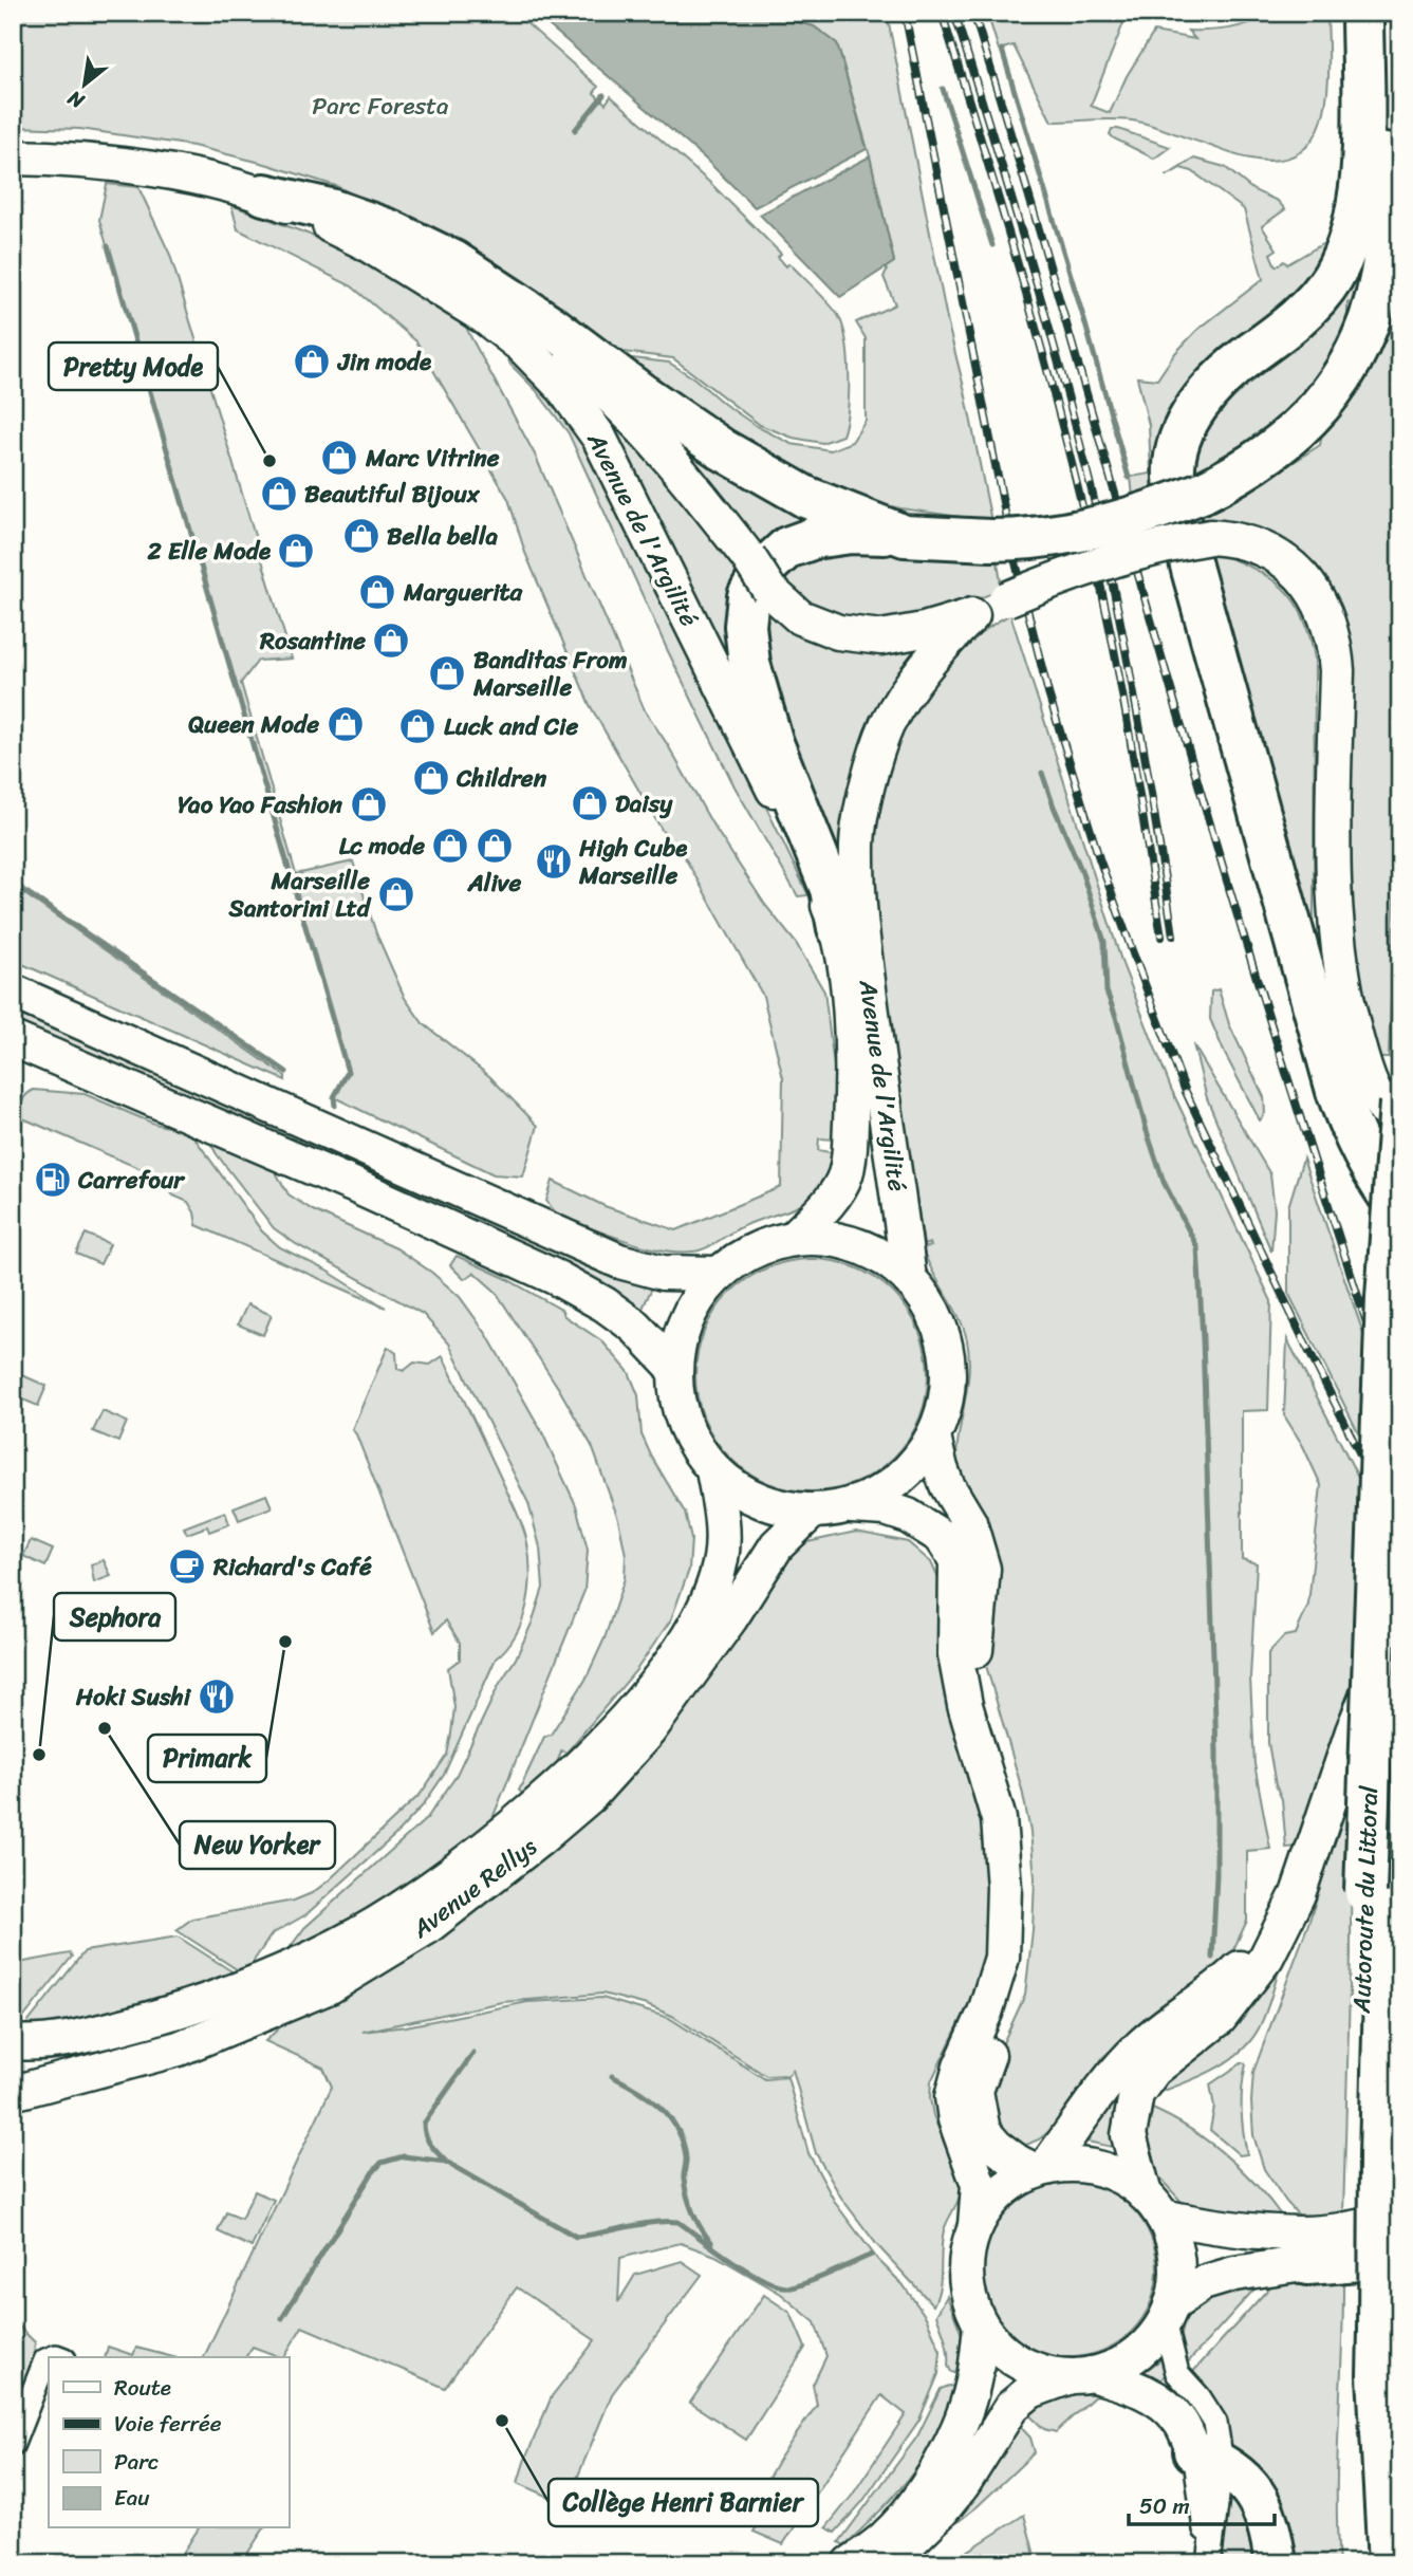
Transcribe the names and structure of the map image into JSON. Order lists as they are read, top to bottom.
{
  "streets": {
    "highway": ["Autoroute du Littoral"],
    "main road": ["Avenue de l'Argilité", "Avenue Rellys"]
  },
  "parks": ["Parc Foresta"],
  "places": {
    "shop": [
      "Jin mode",
      "Marc Vitrine",
      "Beautiful Bijoux",
      "Bella bella",
      "2 Elle Mode",
      "Marguerita",
      "Rosantine",
      "Banditas From Marseille",
      "Queen Mode",
      "Luck and Cie",
      "Children",
      "Daisy",
      "Yao Yao Fashion",
      "Lc mode",
      "Alive",
      "Marseille Santorini Ltd"
    ],
    "other": [
      "Pretty Mode",
      "Primark",
      "New Yorker",
      "Sephora",
      "Collège Henri Barnier"
    ],
    "restaurant": ["High Cube Marseille", "Hoki Sushi"],
    "fuel station": ["Carrefour"],
    "cafe": ["Richard's Café"]
  },
  "legend": [
    "Route",
    "Voie ferrée",
    "Parc",
    "Eau"
  ],
  "scale_bar": "50 m",
  "north": "bottom left"
}
